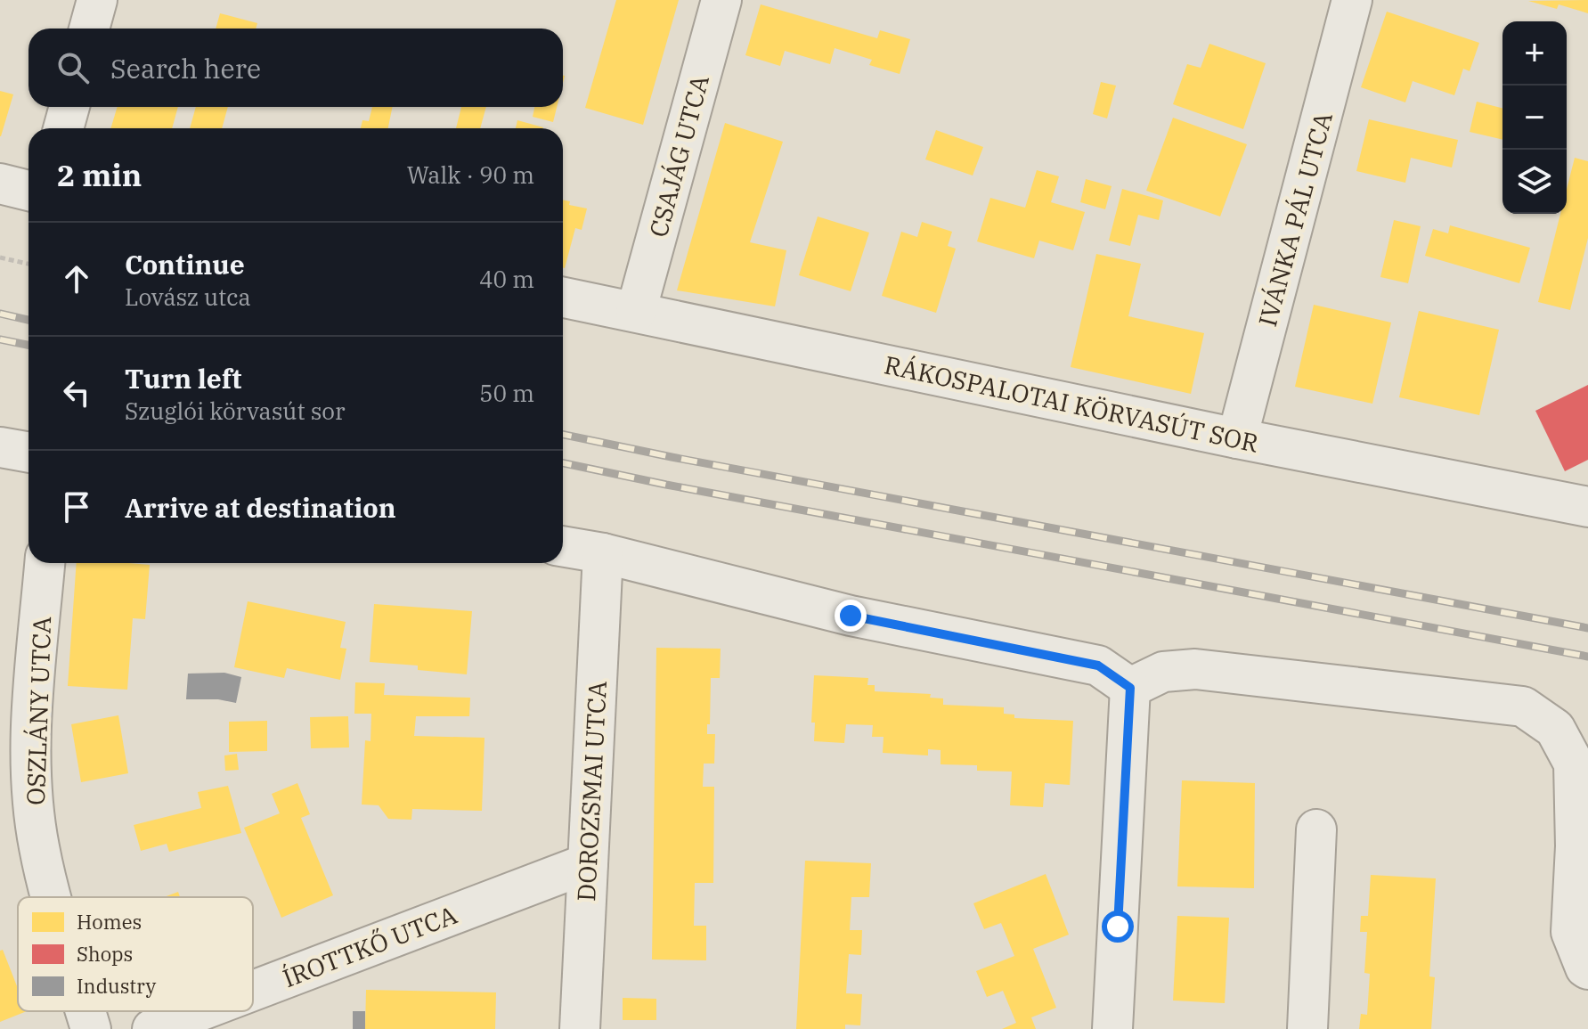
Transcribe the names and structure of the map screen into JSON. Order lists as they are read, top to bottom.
{
  "streets": {
    "street": [
      "CSAJÁG UTCA",
      "IVÁNKA PÁL UTCA",
      "RÁKOSPALOTAI KÖRVASÚT SOR",
      "OSZLÁNY UTCA",
      "DOROZSMAI UTCA",
      "ÍROTTKŐ UTCA"
    ]
  },
  "crossings": [
    ["CSAJÁG UTCA", "RÁKOSPALOTAI KÖRVASÚT SOR"],
    ["IVÁNKA PÁL UTCA", "RÁKOSPALOTAI KÖRVASÚT SOR"],
    ["DOROZSMAI UTCA", "ÍROTTKŐ UTCA"]
  ],
  "legend": ["Homes", "Shops", "Industry"],
  "page": {
    "map_buttons": ["+", "−"],
    "search": "Search here",
    "heading": ["2 min", "Walk · 90 m"],
    "list": [
      ["Continue", "Lovász utca", "40 m"],
      ["Turn left", "Szuglói körvasút sor", "50 m"],
      "Arrive at destination"
    ]
  }
}
